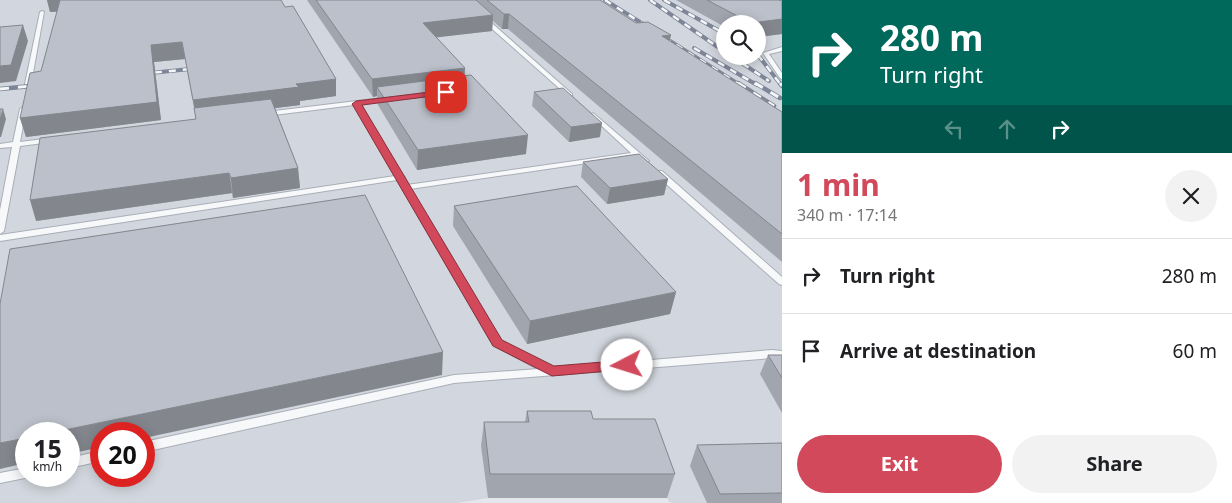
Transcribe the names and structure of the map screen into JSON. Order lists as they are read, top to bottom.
{
  "page": {
    "turn": ["280 m", "Turn right"],
    "heading": ["1 min", "340 m · 17:14"],
    "list": [
      {
        "name": "Turn right",
        "value": "280 m"
      },
      {
        "name": "Arrive at destination",
        "value": "60 m"
      }
    ],
    "speed": "15 km/h",
    "limit": "20",
    "buttons": ["Exit", "Share"]
  }
}
